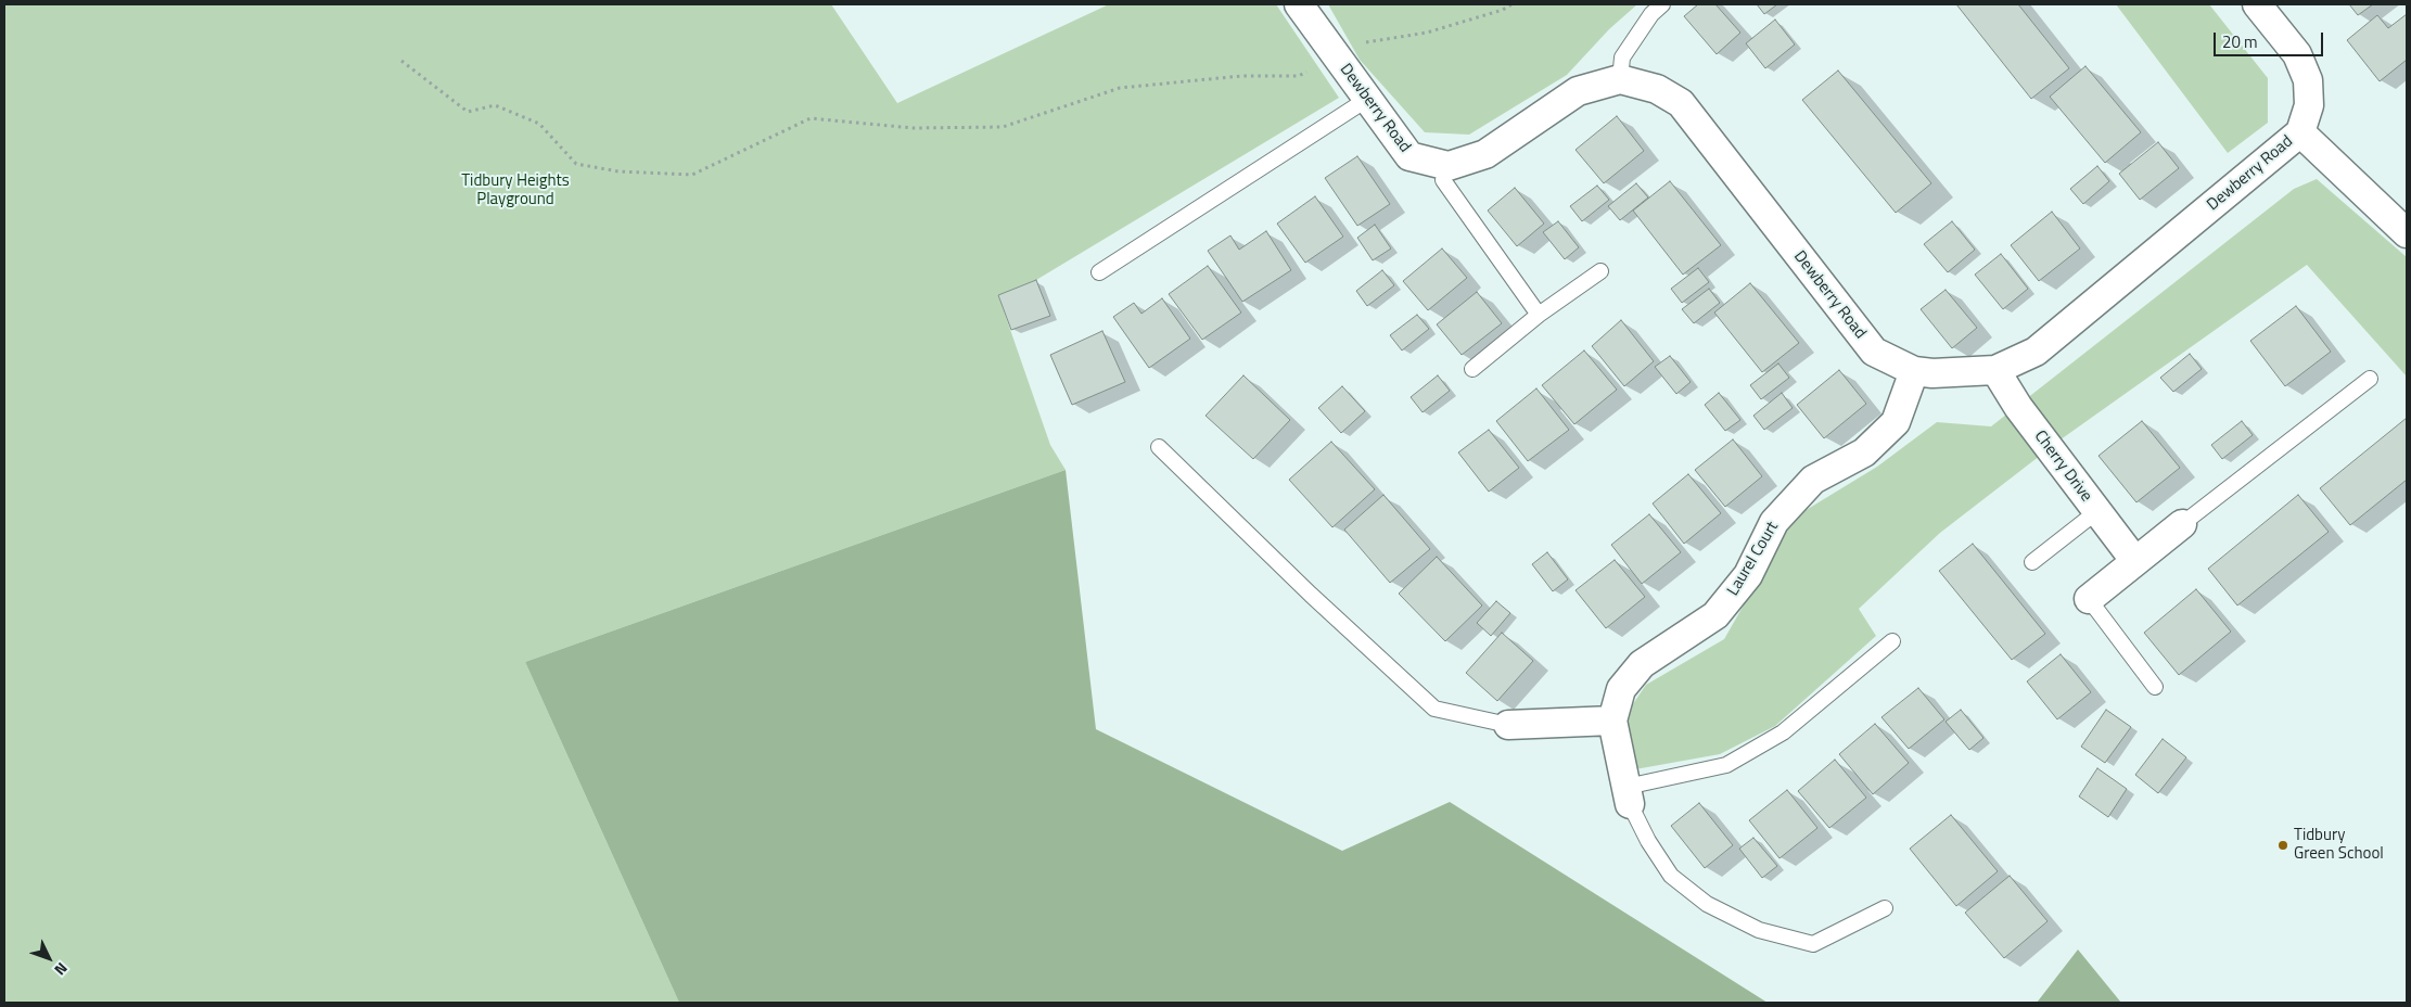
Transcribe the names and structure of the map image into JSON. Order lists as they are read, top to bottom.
{
  "streets": {
    "street": ["Dewberry Road", "Cherry Drive", "Laurel Court"]
  },
  "crossings": [
    ["Dewberry Road", "Cherry Drive"],
    ["Dewberry Road", "Laurel Court"]
  ],
  "parks": ["Tidbury Heights Playground"],
  "places": ["Tidbury Green School"],
  "scale_bar": "20 m",
  "north": "bottom right"
}
